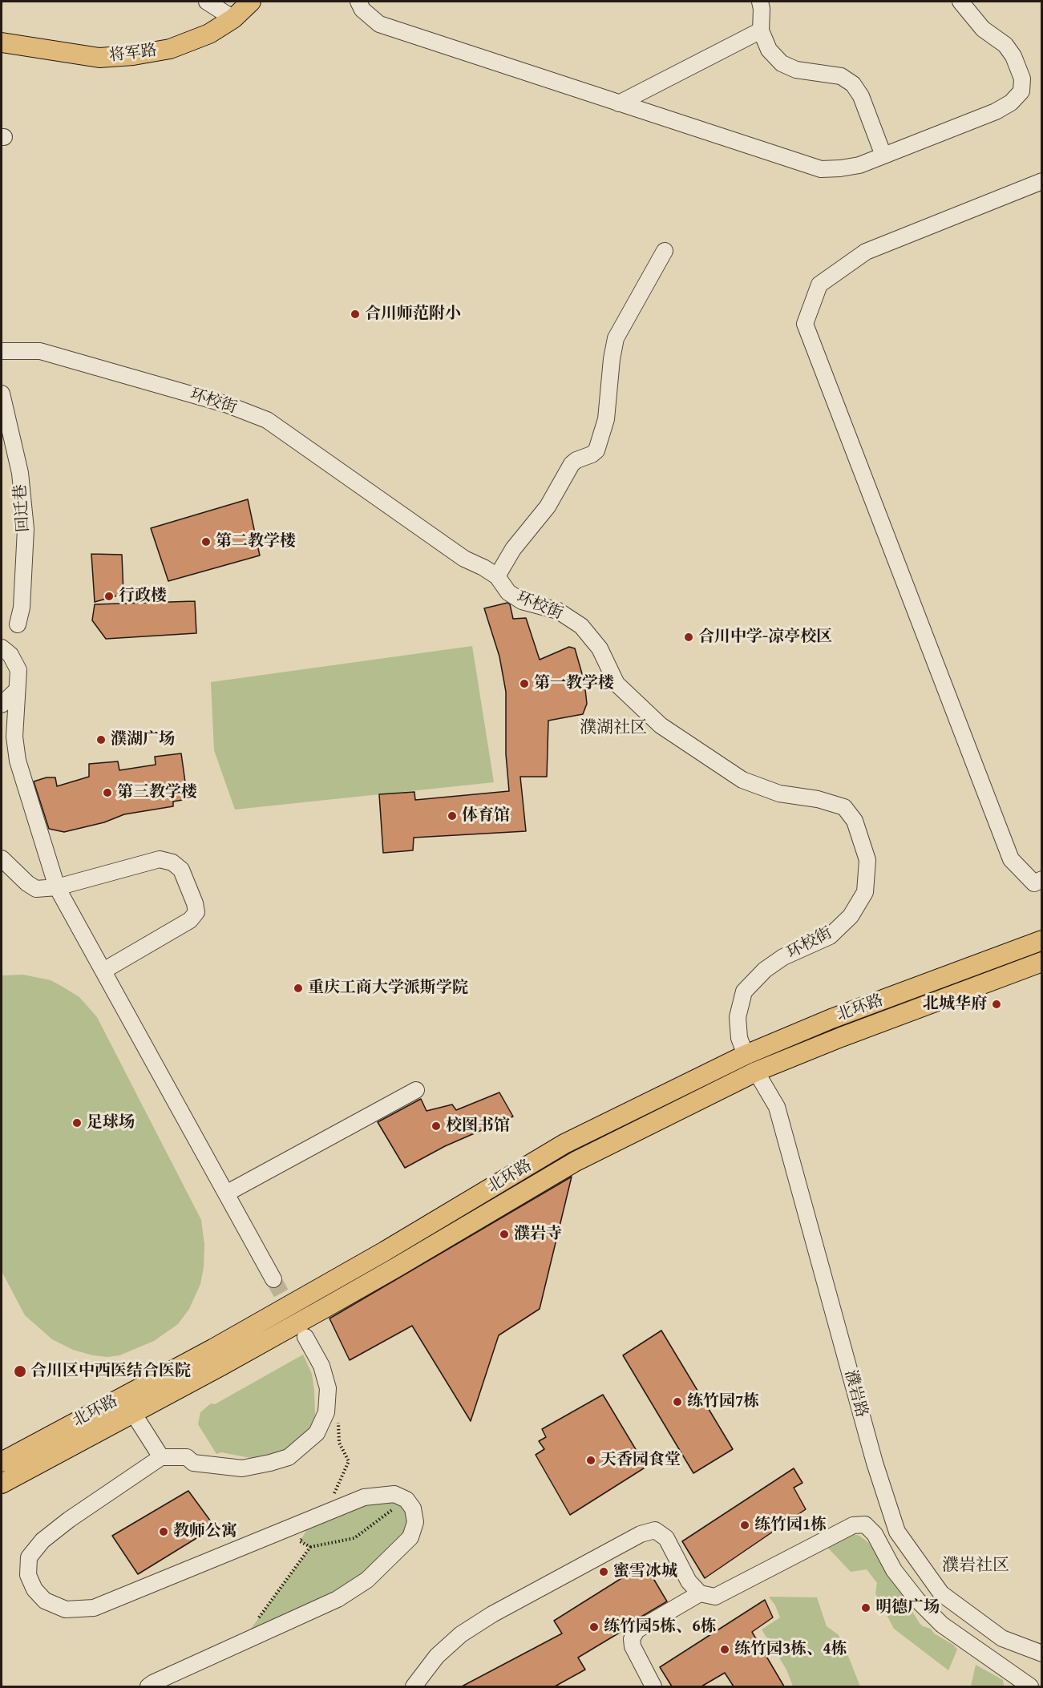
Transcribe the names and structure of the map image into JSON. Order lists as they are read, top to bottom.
{
  "streets": {
    "main road": ["将军路", "北环路"],
    "street": ["环校街", "回迁巷", "濮岩路"]
  },
  "crossings": [
    ["环校街", "北环路"],
    ["北环路", "濮岩路"]
  ],
  "districts": ["濮湖社区", "濮岩社区"],
  "places": [
    "合川师范附小",
    "第二教学楼",
    "行政楼",
    "合川中学-凉亭校区",
    "第一教学楼",
    "濮湖广场",
    "第三教学楼",
    "体育馆",
    "重庆工商大学派斯学院",
    "北城华府",
    "足球场",
    "校图书馆",
    "濮岩寺",
    "合川区中西医结合医院",
    "练竹园7栋",
    "天香园食堂",
    "练竹园1栋",
    "教师公寓",
    "蜜雪冰城",
    "明德广场",
    "练竹园5栋、6栋",
    "练竹园3栋、4栋"
  ]
}
